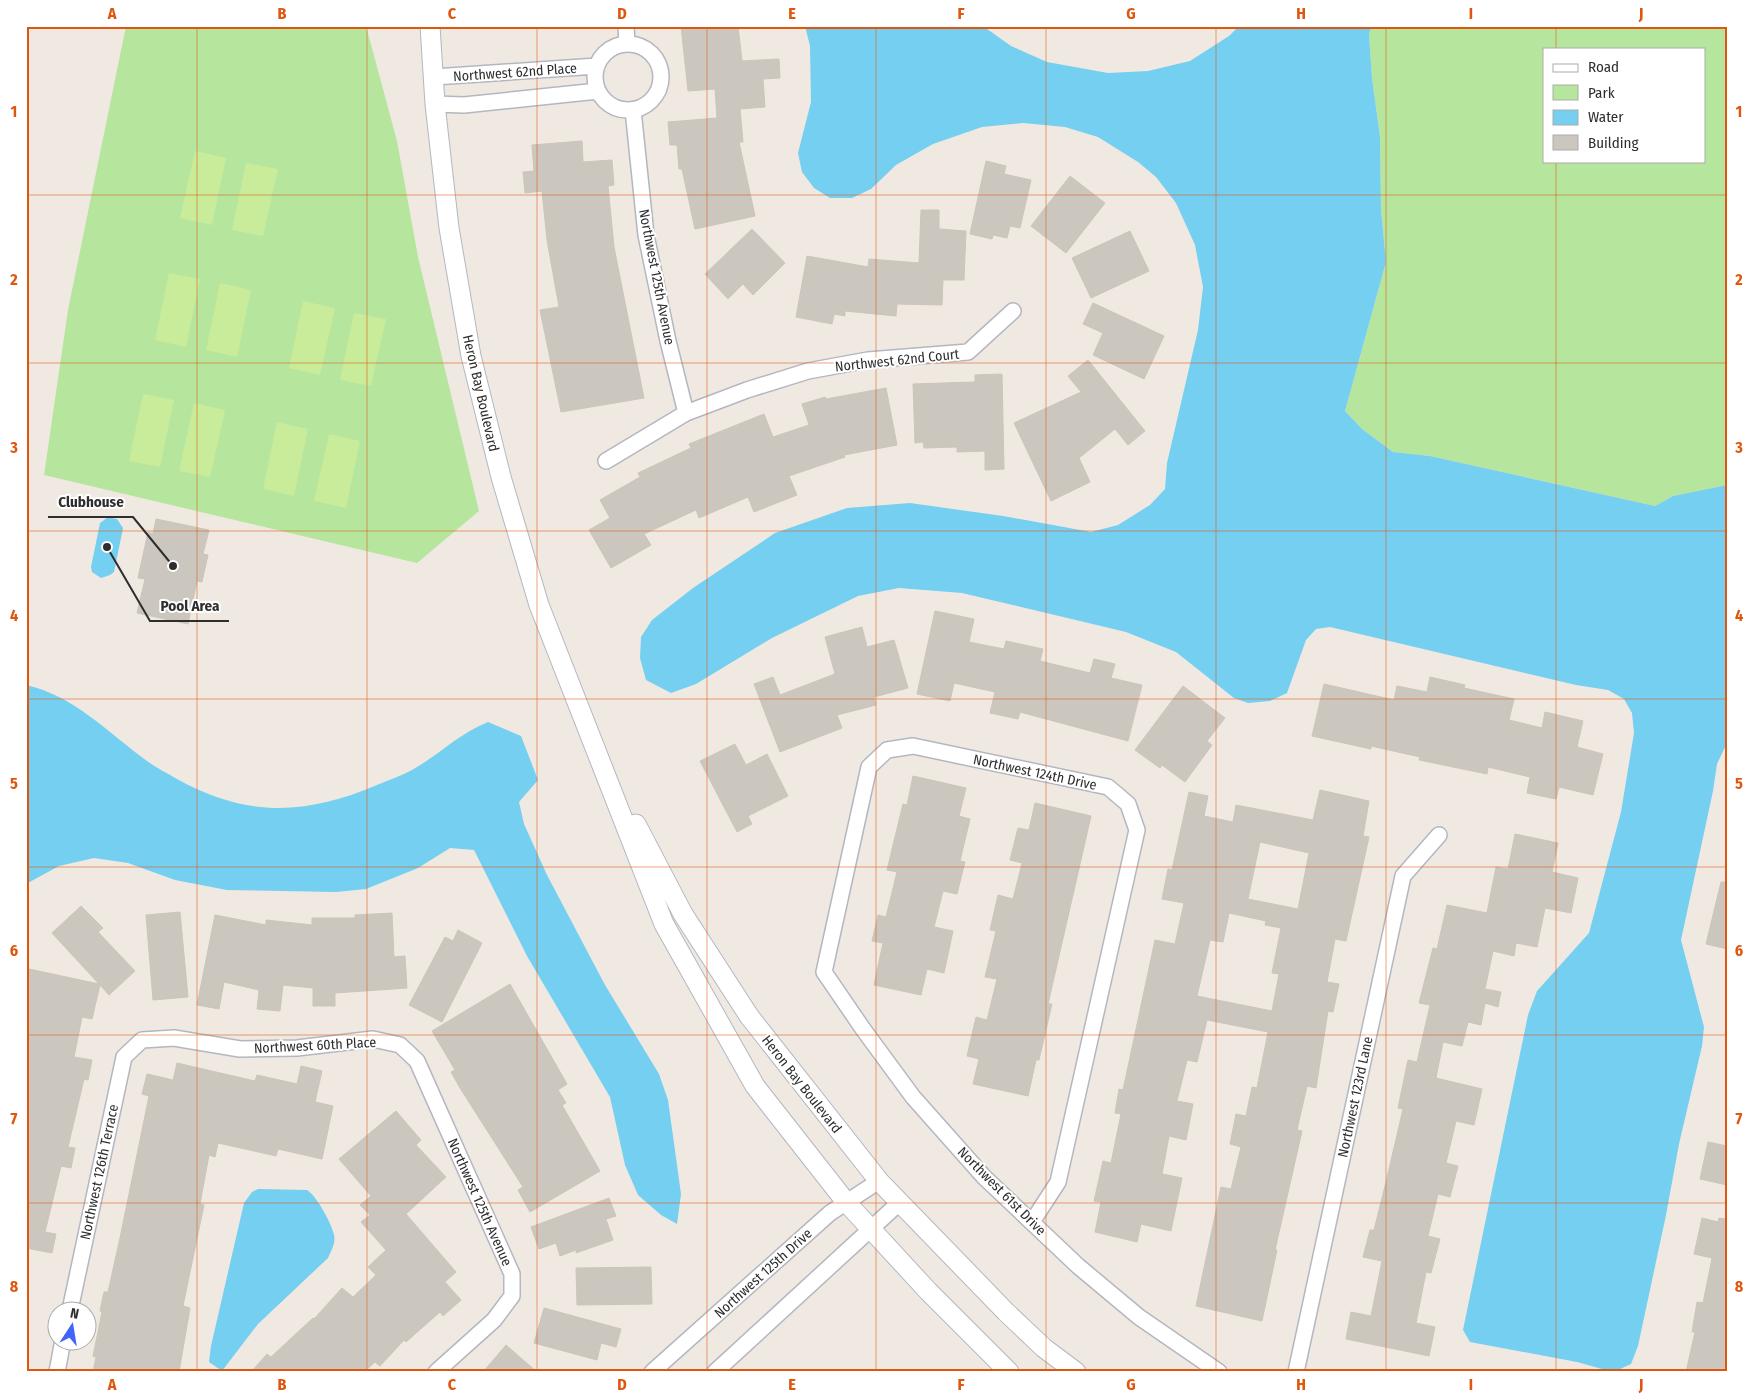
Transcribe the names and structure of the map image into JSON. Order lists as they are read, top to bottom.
{
  "streets": {
    "street": [
      "Northwest 62nd Place",
      "Northwest 125th Avenue",
      "Northwest 62nd Court",
      "Heron Bay Boulevard",
      "Northwest 124th Drive",
      "Northwest 60th Place",
      "Northwest 123rd Lane",
      "Northwest 126th Terrace",
      "Northwest 61st Drive",
      "Northwest 125th Drive"
    ]
  },
  "crossings": [
    ["Northwest 62nd Place", "Northwest 125th Avenue"],
    ["Northwest 62nd Place", "Heron Bay Boulevard"],
    ["Northwest 125th Avenue", "Northwest 62nd Court"],
    ["Northwest 125th Avenue", "Northwest 60th Place"],
    ["Heron Bay Boulevard", "Northwest 125th Drive"],
    ["Northwest 124th Drive", "Northwest 61st Drive"],
    ["Northwest 60th Place", "Northwest 126th Terrace"]
  ],
  "places": ["Pool Area", "Clubhouse"],
  "legend": [
    "Road",
    "Park",
    "Water",
    "Building"
  ],
  "north": "top",
  "grid": {
    "columns": [
      "A",
      "B",
      "C",
      "D",
      "E",
      "F",
      "G",
      "H",
      "I",
      "J"
    ],
    "rows": [
      "1",
      "2",
      "3",
      "4",
      "5",
      "6",
      "7",
      "8"
    ]
  }
}
